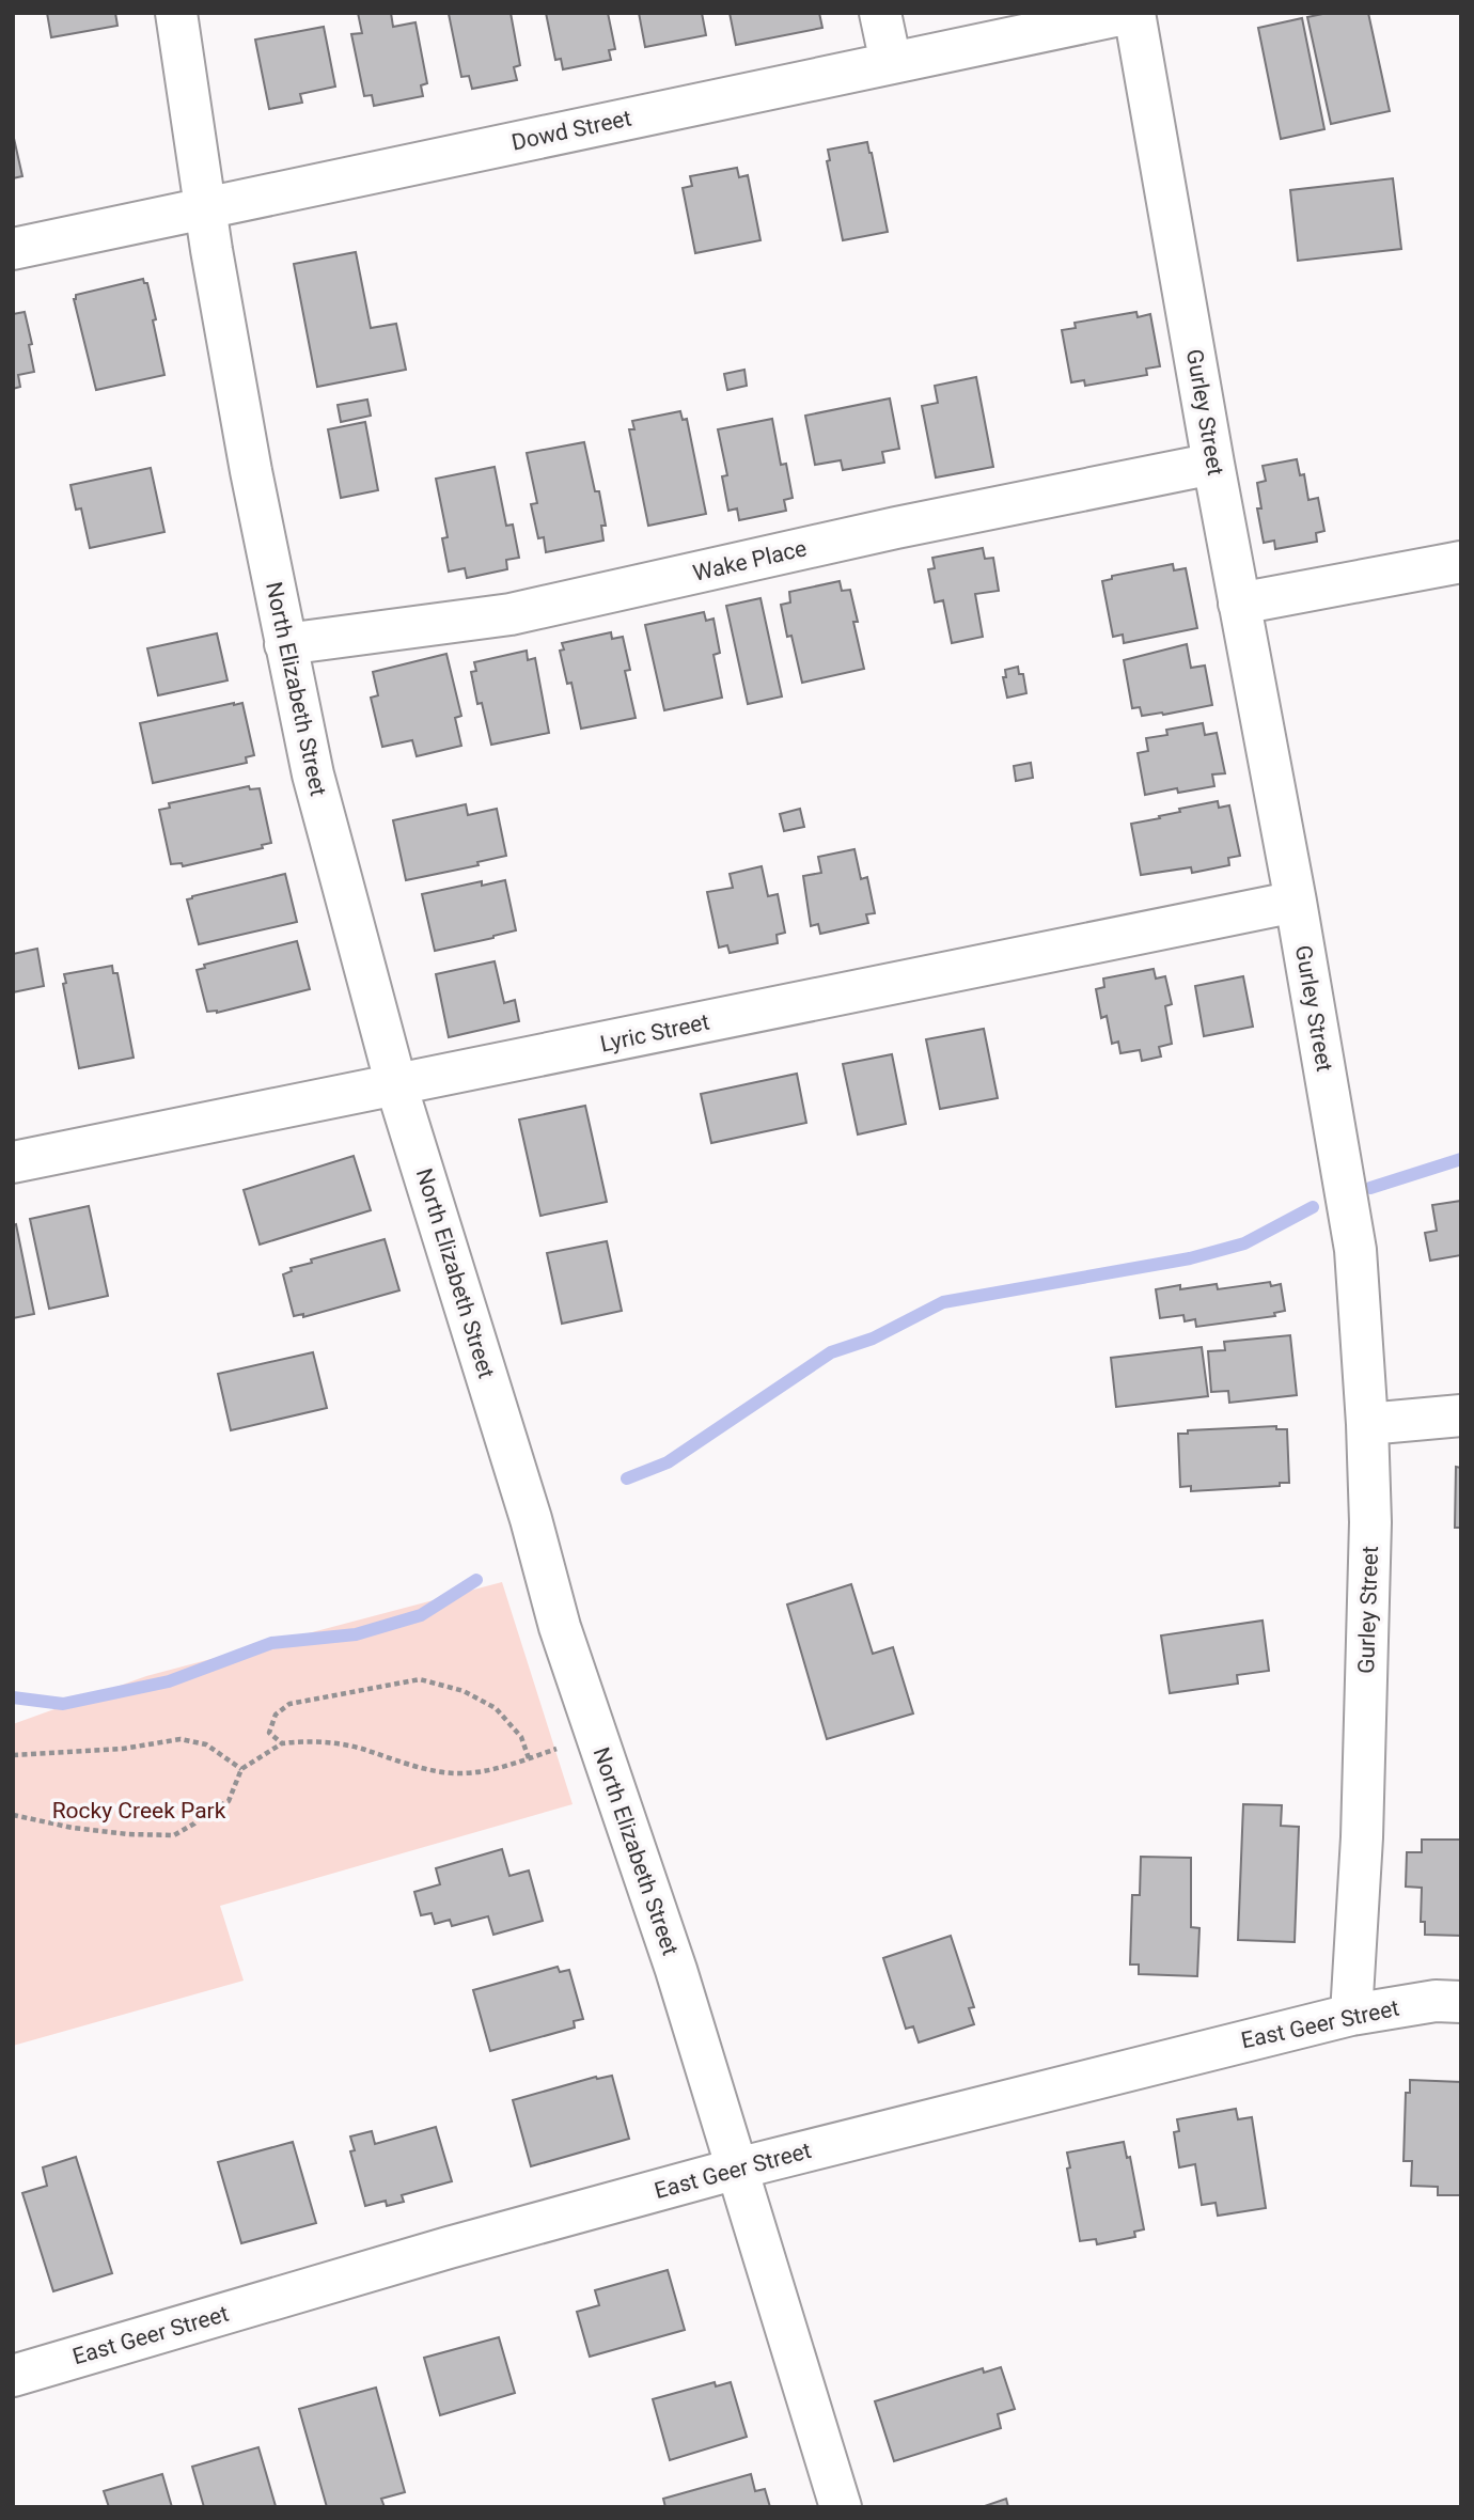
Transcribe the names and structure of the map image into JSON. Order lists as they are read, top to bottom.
{
  "streets": {
    "street": [
      "Dowd Street",
      "Gurley Street",
      "Wake Place",
      "North Elizabeth Street",
      "Lyric Street",
      "East Geer Street"
    ]
  },
  "crossings": [
    ["Dowd Street", "Gurley Street"],
    ["Dowd Street", "North Elizabeth Street"],
    ["Gurley Street", "Wake Place"],
    ["Gurley Street", "Lyric Street"],
    ["Gurley Street", "East Geer Street"],
    ["Wake Place", "North Elizabeth Street"],
    ["North Elizabeth Street", "Lyric Street"],
    ["North Elizabeth Street", "East Geer Street"]
  ],
  "parks": ["Rocky Creek Park"]
}
